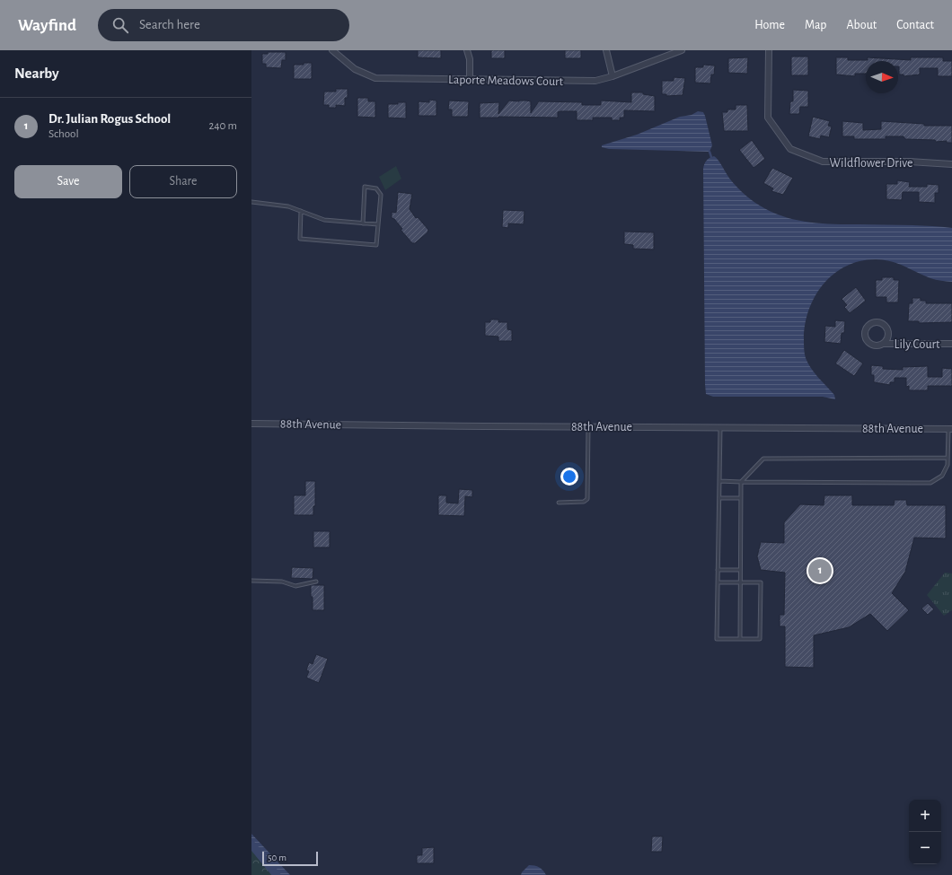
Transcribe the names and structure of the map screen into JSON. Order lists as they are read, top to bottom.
{
  "streets": {
    "street": [
      "Laporte Meadows Court",
      "Wildflower Drive",
      "Lily Court",
      "88th Avenue"
    ]
  },
  "scale_bar": "50 m",
  "north": "right",
  "page": {
    "header": "Wayfind",
    "search": "Search here",
    "nav": [
      "Home",
      "Map",
      "About",
      "Contact"
    ],
    "heading": "Nearby",
    "list": [
      {
        "mark": "1",
        "name": "Dr. Julian Rogus School",
        "note": "School",
        "value": "240 m"
      }
    ],
    "buttons": ["Save", "Share"],
    "pins": "1",
    "map_buttons": ["+", "−"],
    "scale": "50 m"
  }
}
